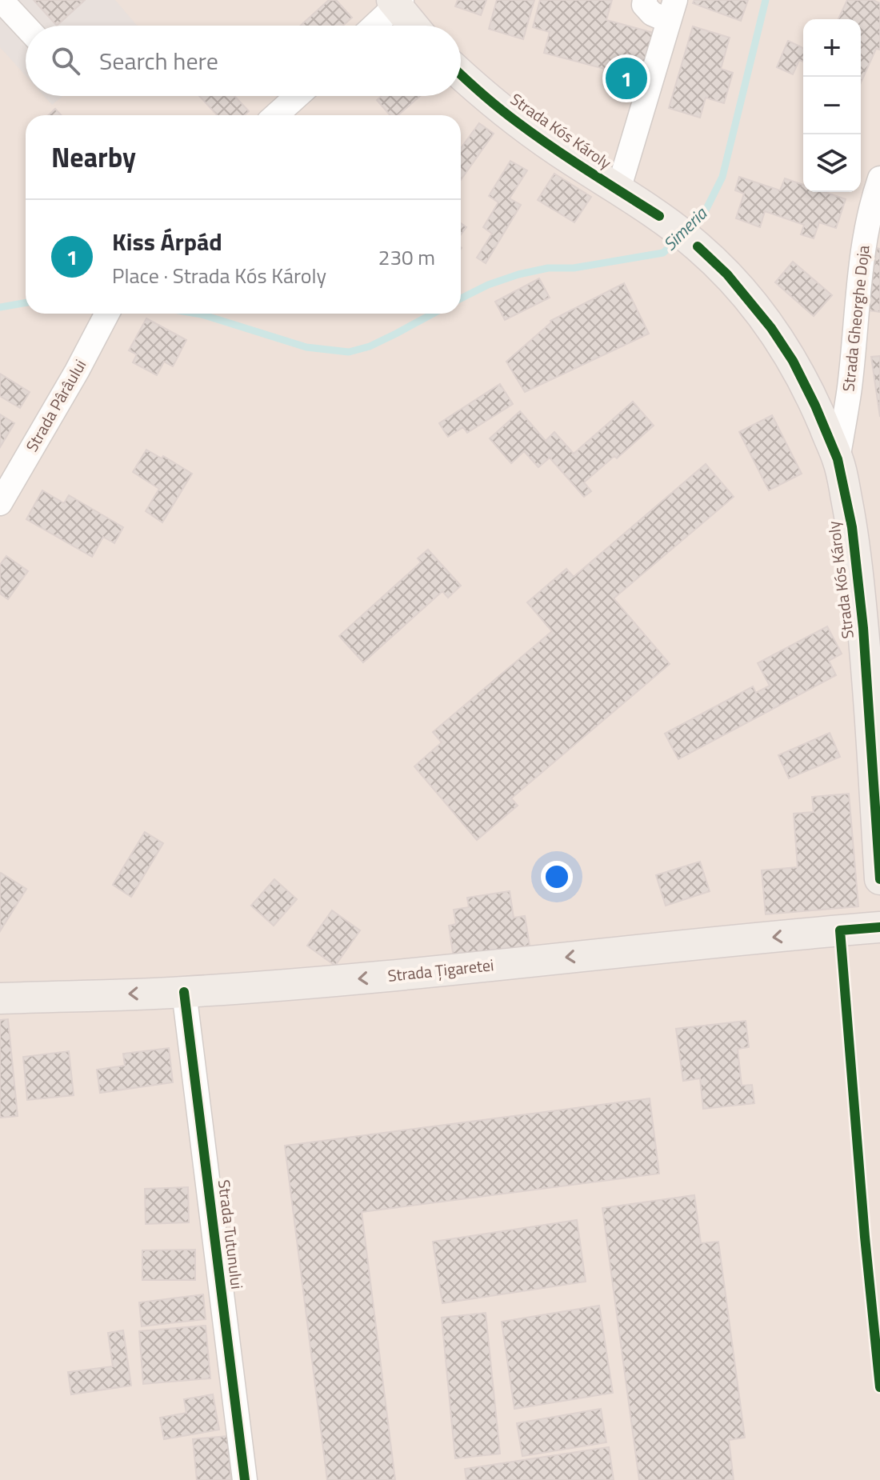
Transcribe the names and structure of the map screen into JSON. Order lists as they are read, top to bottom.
{
  "streets": {
    "main road": ["Strada Kós Károly", "Strada Țigaretei"],
    "street": ["Strada Gheorghe Doja", "Strada Pârâului", "Strada Tutunului"]
  },
  "crossings": [
    ["Strada Kós Károly", "Strada Gheorghe Doja"],
    ["Strada Țigaretei", "Strada Tutunului"]
  ],
  "one_way": ["Strada Țigaretei"],
  "water": ["Simeria"],
  "page": {
    "map_buttons": ["+", "−"],
    "search": "Search here",
    "pins": "1",
    "heading": "Nearby",
    "list": [
      {
        "mark": "1",
        "name": "Kiss Árpád",
        "note": "Place · Strada Kós Károly",
        "value": "230 m"
      }
    ]
  }
}
